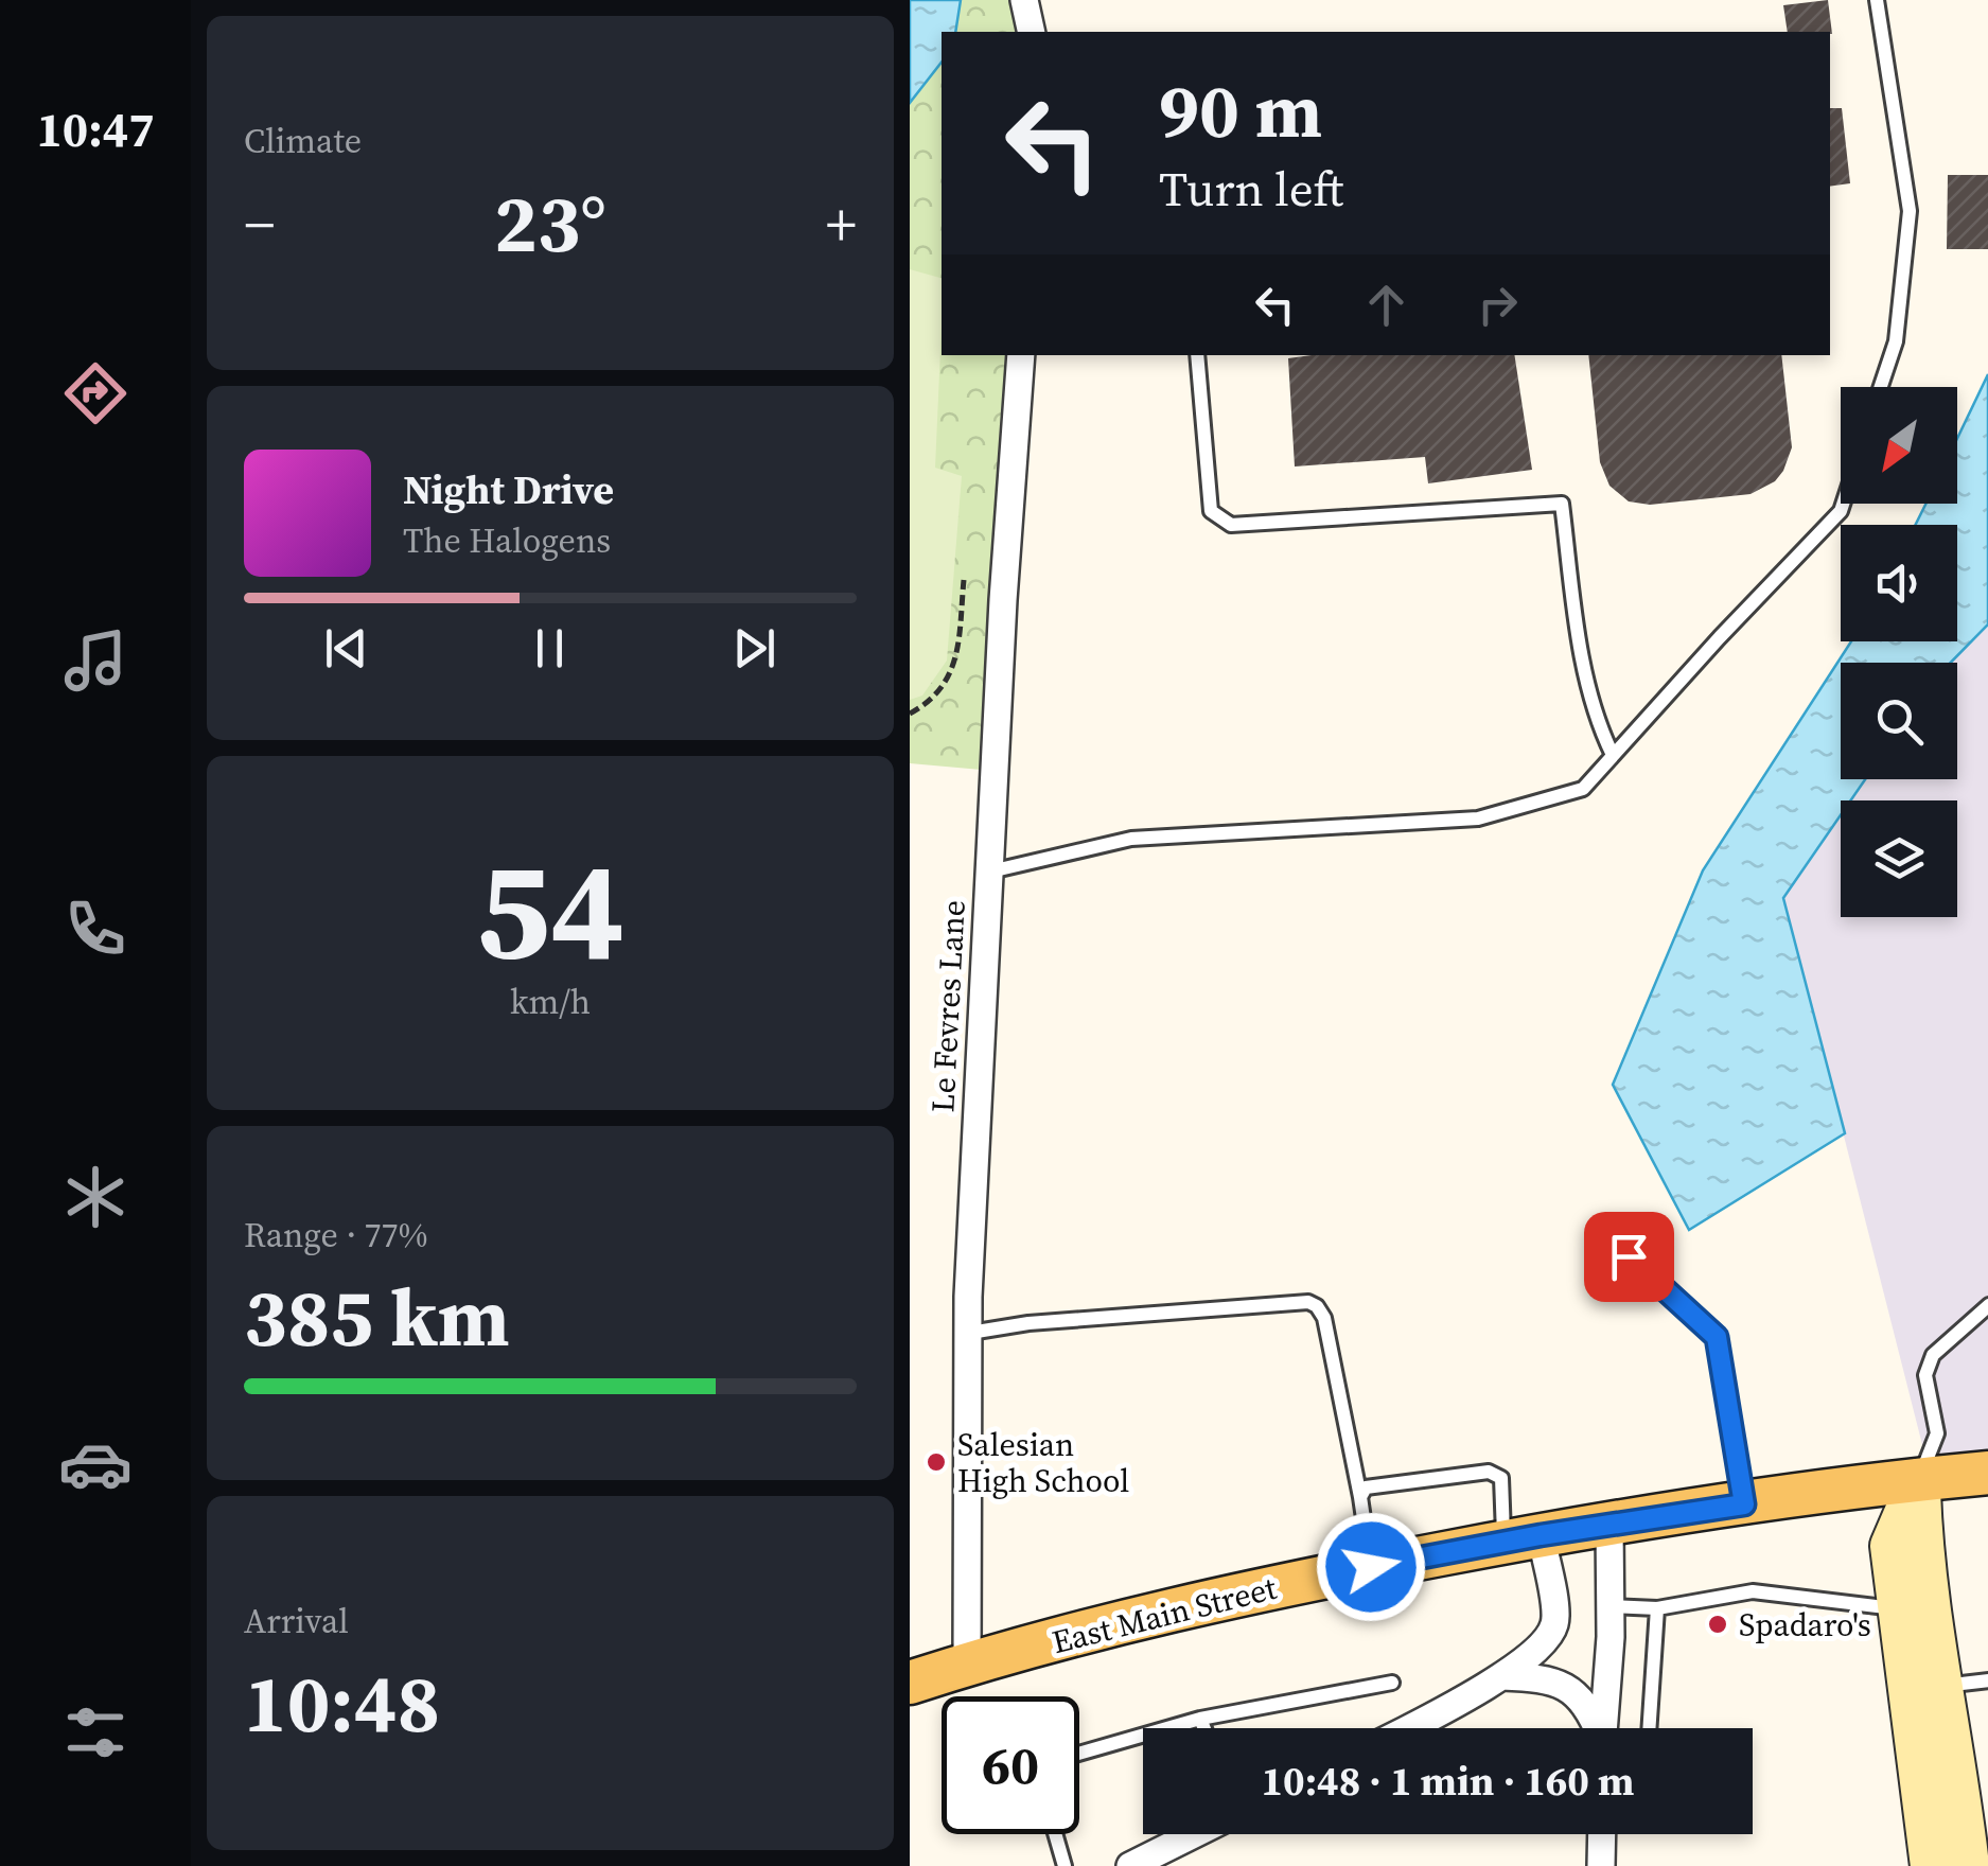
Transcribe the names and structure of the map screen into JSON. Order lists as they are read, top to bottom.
{
  "streets": {
    "main road": ["East Main Street"],
    "street": ["Le Fevres Lane"]
  },
  "crossings": [
    ["Le Fevres Lane", "East Main Street"]
  ],
  "places": ["Salesian High School", "Spadaro's"],
  "north": "bottom left",
  "page": {
    "tabs": "10:47",
    "tile": [
      "Climate",
      ["54", "km/h"],
      ["Range · 77%", "385 km"],
      ["Arrival", "10:48"]
    ],
    "turn": ["90 m", "Turn left"],
    "heat": ["−", "23°", "+"],
    "song": ["Night Drive", "The Halogens"],
    "limit": "60",
    "trip": "10:48 · 1 min · 160 m"
  }
}
